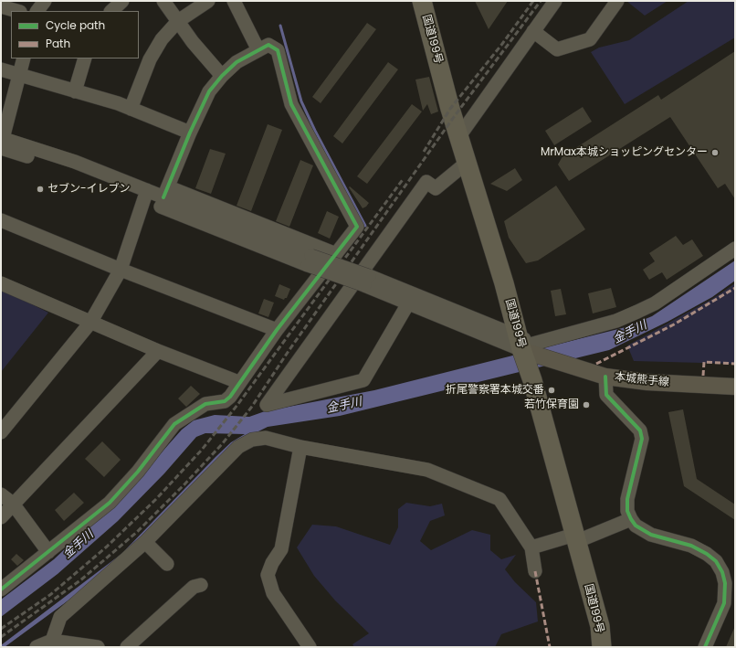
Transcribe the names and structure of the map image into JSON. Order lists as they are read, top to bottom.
{
  "streets": {
    "highway": ["国道199号"],
    "main road": ["本城熊手線"]
  },
  "crossings": [
    ["国道199号", "本城熊手線"]
  ],
  "water": ["金手川"],
  "places": [
    "MrMax本城ショッピングセンター",
    "セブン-イレブン",
    "折尾警察署本城交番",
    "若竹保育園"
  ],
  "legend": ["Cycle path", "Path"]
}
